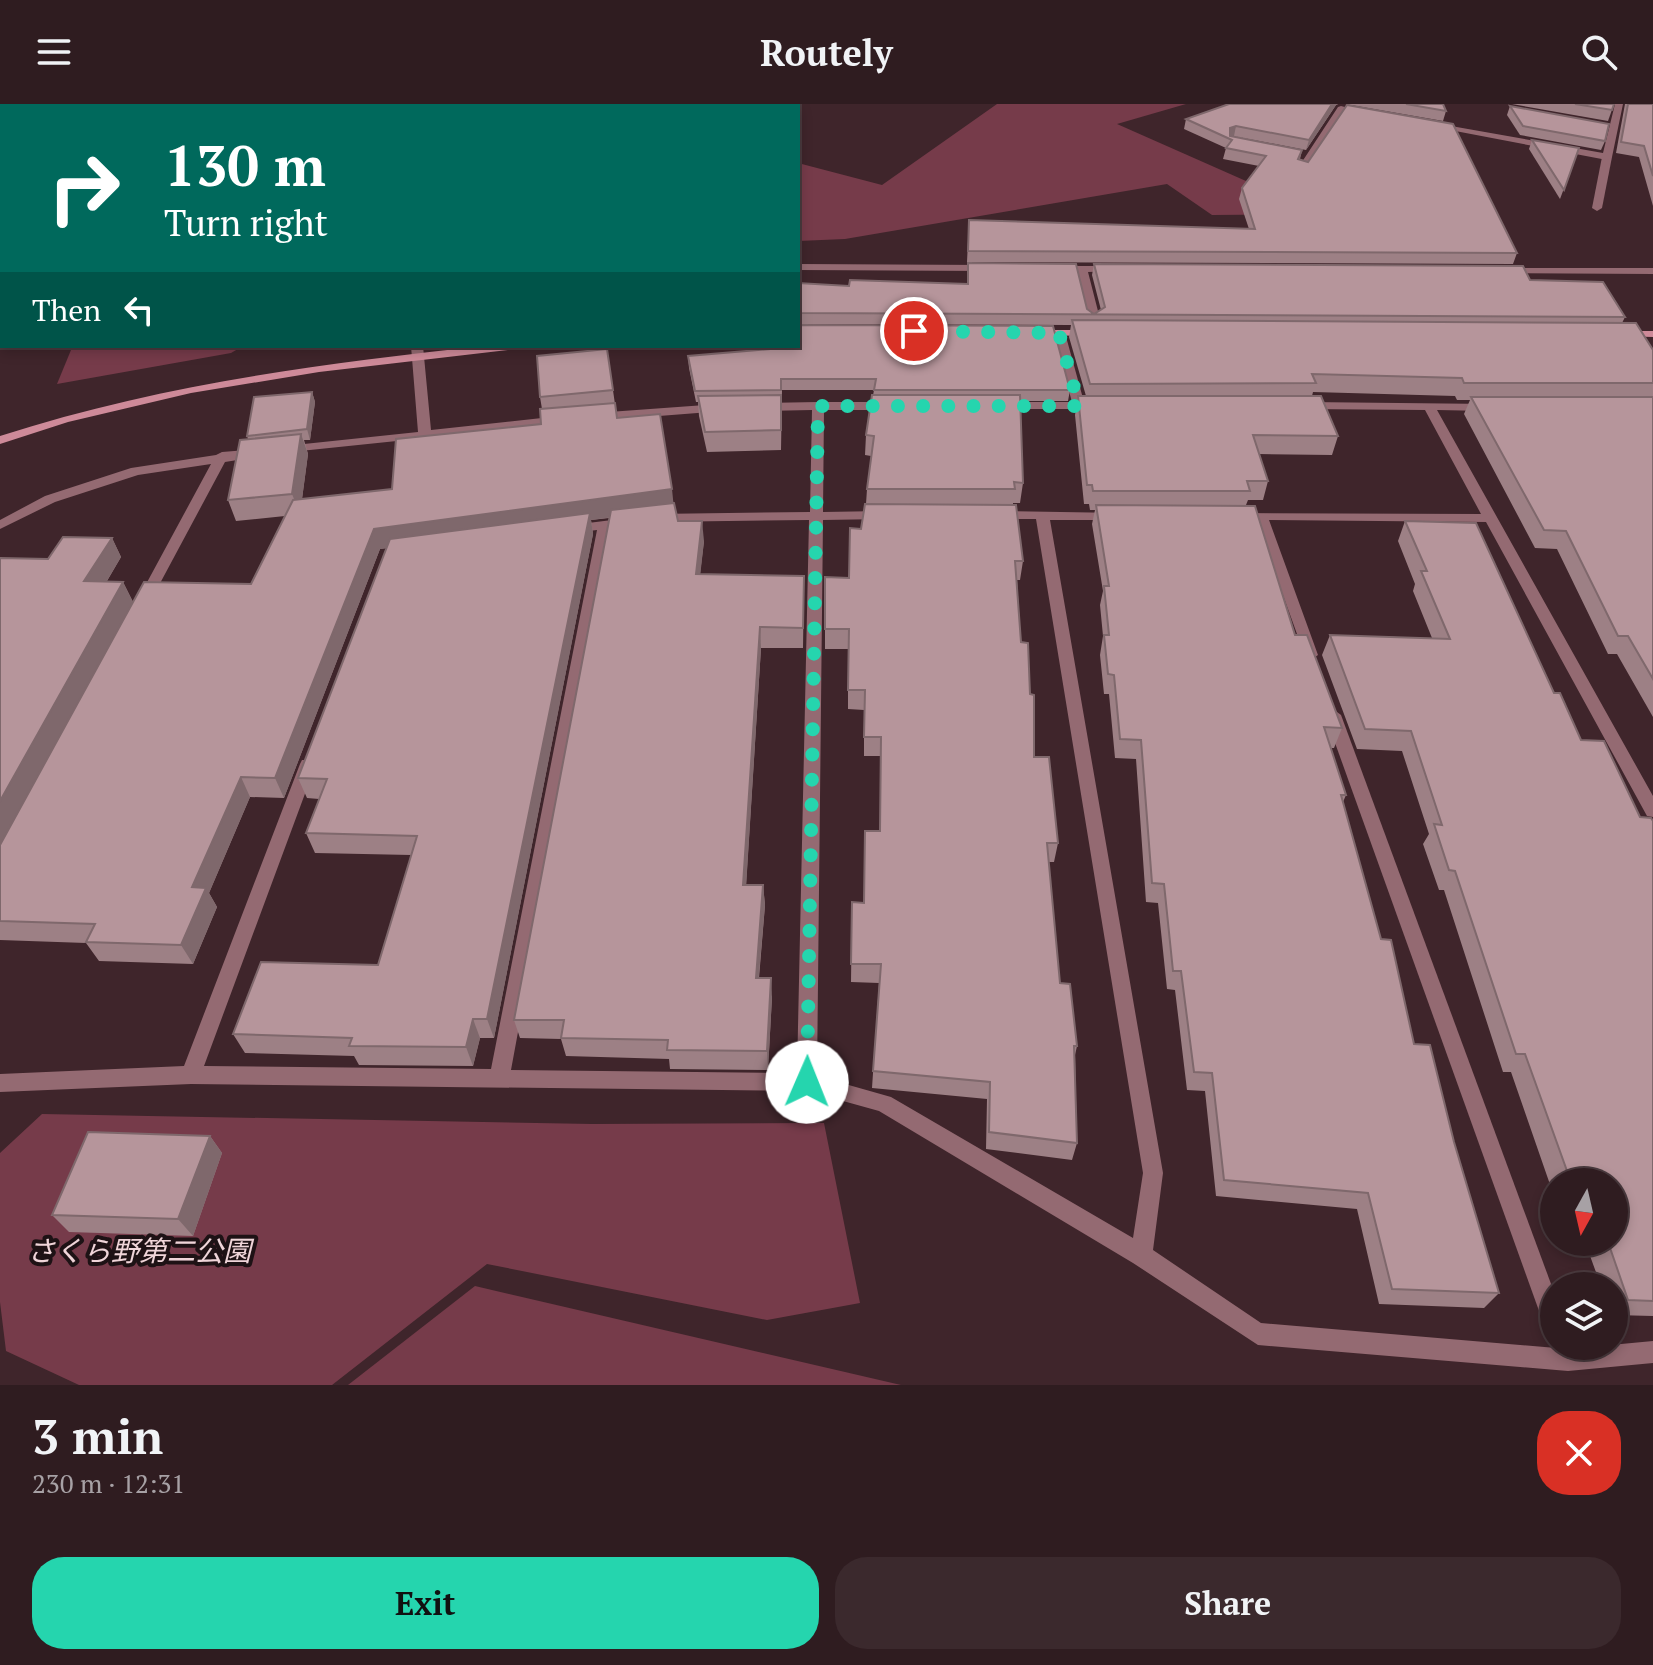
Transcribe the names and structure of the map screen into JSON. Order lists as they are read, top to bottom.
{
  "parks": ["さくら野第二公園"],
  "north": "bottom",
  "page": {
    "header": "Routely",
    "turn": ["130 m", "Turn right"],
    "then": "Then",
    "heading": ["3 min", "230 m · 12:31"],
    "buttons": ["Exit", "Share"]
  }
}
